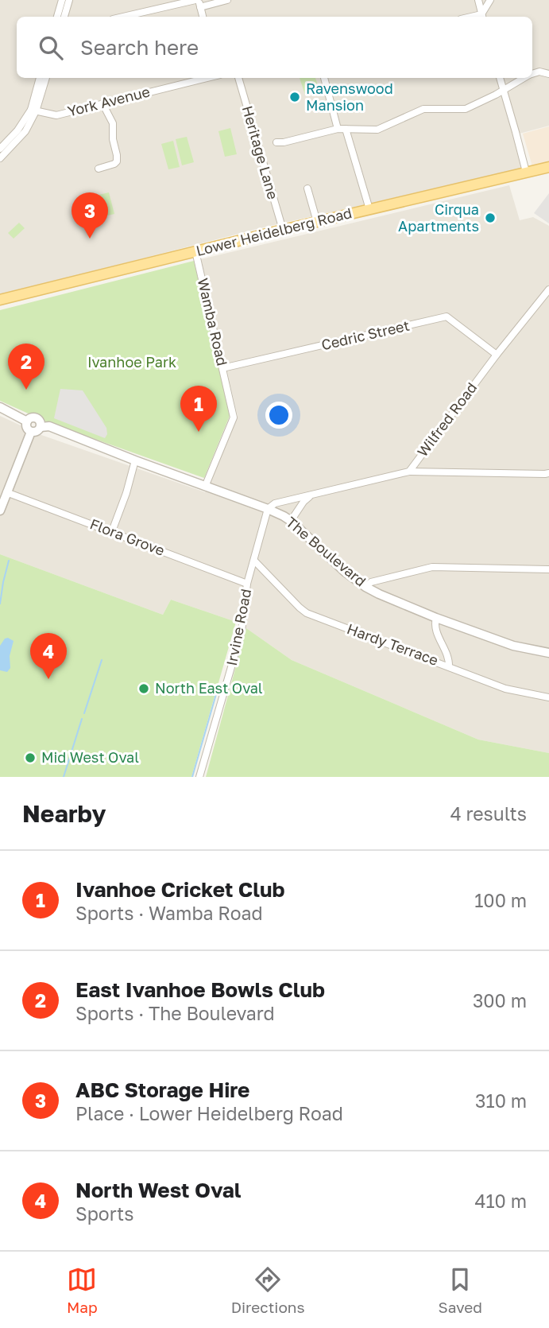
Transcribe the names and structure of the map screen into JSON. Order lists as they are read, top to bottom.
{
  "streets": {
    "main road": ["Lower Heidelberg Road"],
    "street": [
      "York Avenue",
      "Heritage Lane",
      "Wamba Road",
      "Cedric Street",
      "Wilfred Road",
      "Flora Grove",
      "The Boulevard",
      "Irvine Road",
      "Hardy Terrace"
    ]
  },
  "crossings": [
    ["Heritage Lane", "Lower Heidelberg Road"],
    ["Lower Heidelberg Road", "Wamba Road"],
    ["Wamba Road", "Cedric Street"],
    ["Wamba Road", "The Boulevard"],
    ["Cedric Street", "Wilfred Road"],
    ["Wilfred Road", "The Boulevard"],
    ["Wilfred Road", "Irvine Road"],
    ["Flora Grove", "Irvine Road"],
    ["The Boulevard", "Irvine Road"],
    ["Irvine Road", "Hardy Terrace"]
  ],
  "parks": ["Ivanhoe Park"],
  "places": [
    "Ravenswood Mansion",
    "Cirqua Apartments",
    "North East Oval",
    "Mid West Oval"
  ],
  "page": {
    "search": "Search here",
    "pins": [
      "3",
      "2",
      "1",
      "4"
    ],
    "heading": ["Nearby", "4 results"],
    "list": [
      {
        "mark": "1",
        "name": "Ivanhoe Cricket Club",
        "note": "Sports · Wamba Road",
        "value": "100 m"
      },
      {
        "mark": "2",
        "name": "East Ivanhoe Bowls Club",
        "note": "Sports · The Boulevard",
        "value": "300 m"
      },
      {
        "mark": "3",
        "name": "ABC Storage Hire",
        "note": "Place · Lower Heidelberg Road",
        "value": "310 m"
      },
      {
        "mark": "4",
        "name": "North West Oval",
        "note": "Sports",
        "value": "410 m"
      }
    ],
    "nav": ["Map", "Directions", "Saved"]
  }
}
